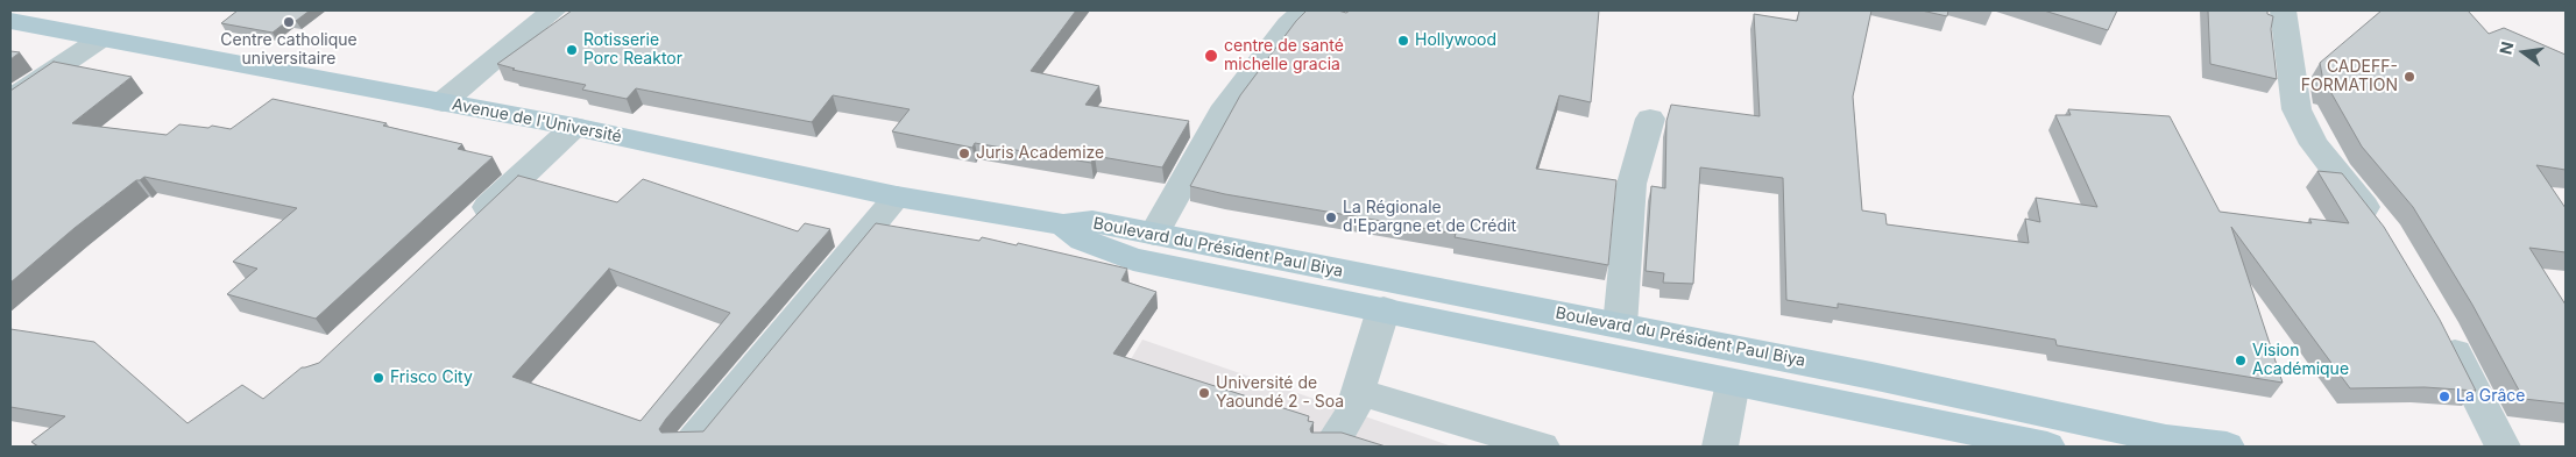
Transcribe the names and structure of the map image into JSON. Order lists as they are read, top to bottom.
{
  "streets": {
    "main road": ["Avenue de l'Université", "Boulevard du Président Paul Biya"]
  },
  "crossings": [
    ["Avenue de l'Université", "Boulevard du Président Paul Biya"]
  ],
  "places": [
    "Centre catholique universitaire",
    "Hollywood",
    "Rotisserie Porc Reaktor",
    "centre de santé michelle gracia",
    "CADEFF- FORMATION",
    "Juris Academize",
    "La Régionale d'Epargne et de Crédit",
    "Vision Académique",
    "Frisco City",
    "Université de Yaoundé 2 - Soa",
    "La Grâce"
  ],
  "north": "left"
}
